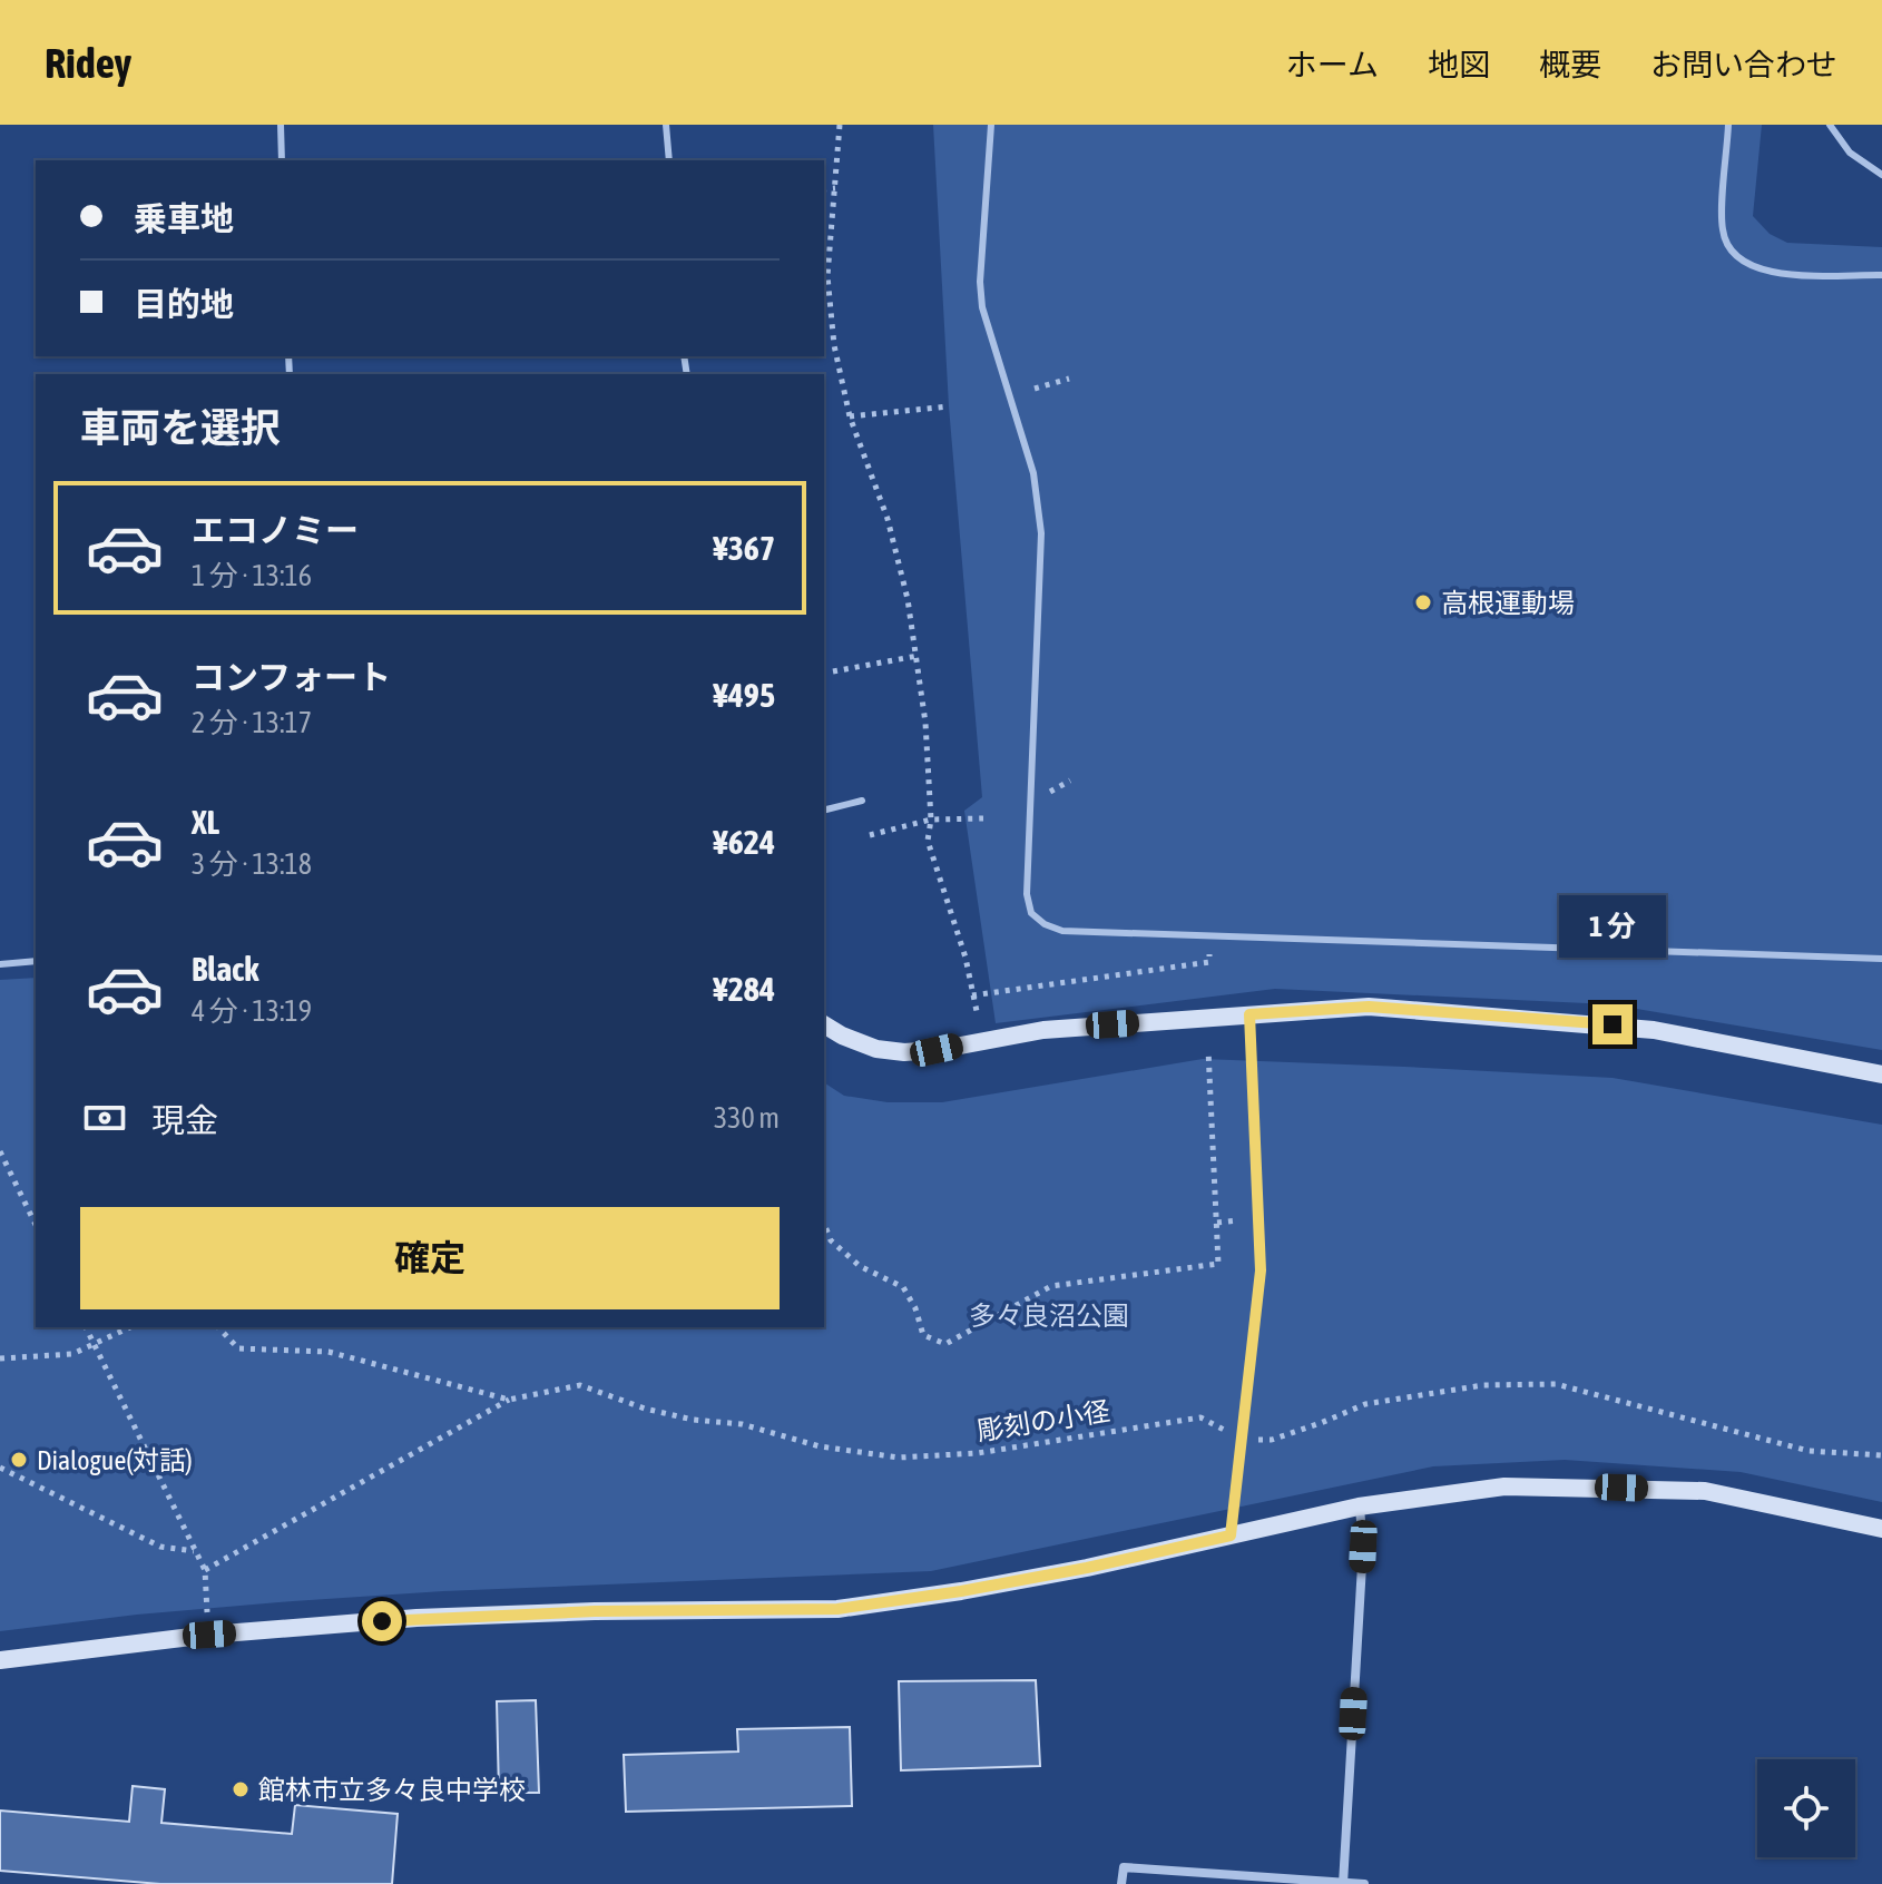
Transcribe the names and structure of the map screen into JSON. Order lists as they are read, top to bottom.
{
  "streets": {
    "path": ["彫刻の小径"]
  },
  "parks": ["多々良沼公園"],
  "places": ["高根運動場", "Dialogue(対話)", "館林市立多々良中学校"],
  "page": {
    "header": "Ridey",
    "nav": [
      "ホーム",
      "地図",
      "概要",
      "お問い合わせ"
    ],
    "banner": ["乗車地", "目的地"],
    "heading": "車両を選択",
    "list": [
      {
        "name": "エコノミー",
        "note": "1 分 · 13:16",
        "value": "¥367"
      },
      {
        "name": "コンフォート",
        "note": "2 分 · 13:17",
        "value": "¥495"
      },
      {
        "name": "XL",
        "note": "3 分 · 13:18",
        "value": "¥624"
      },
      {
        "name": "Black",
        "note": "4 分 · 13:19",
        "value": "¥284"
      }
    ],
    "bubble": "1 分",
    "pay": ["現金", "330 m"],
    "buttons": "確定"
  }
}
